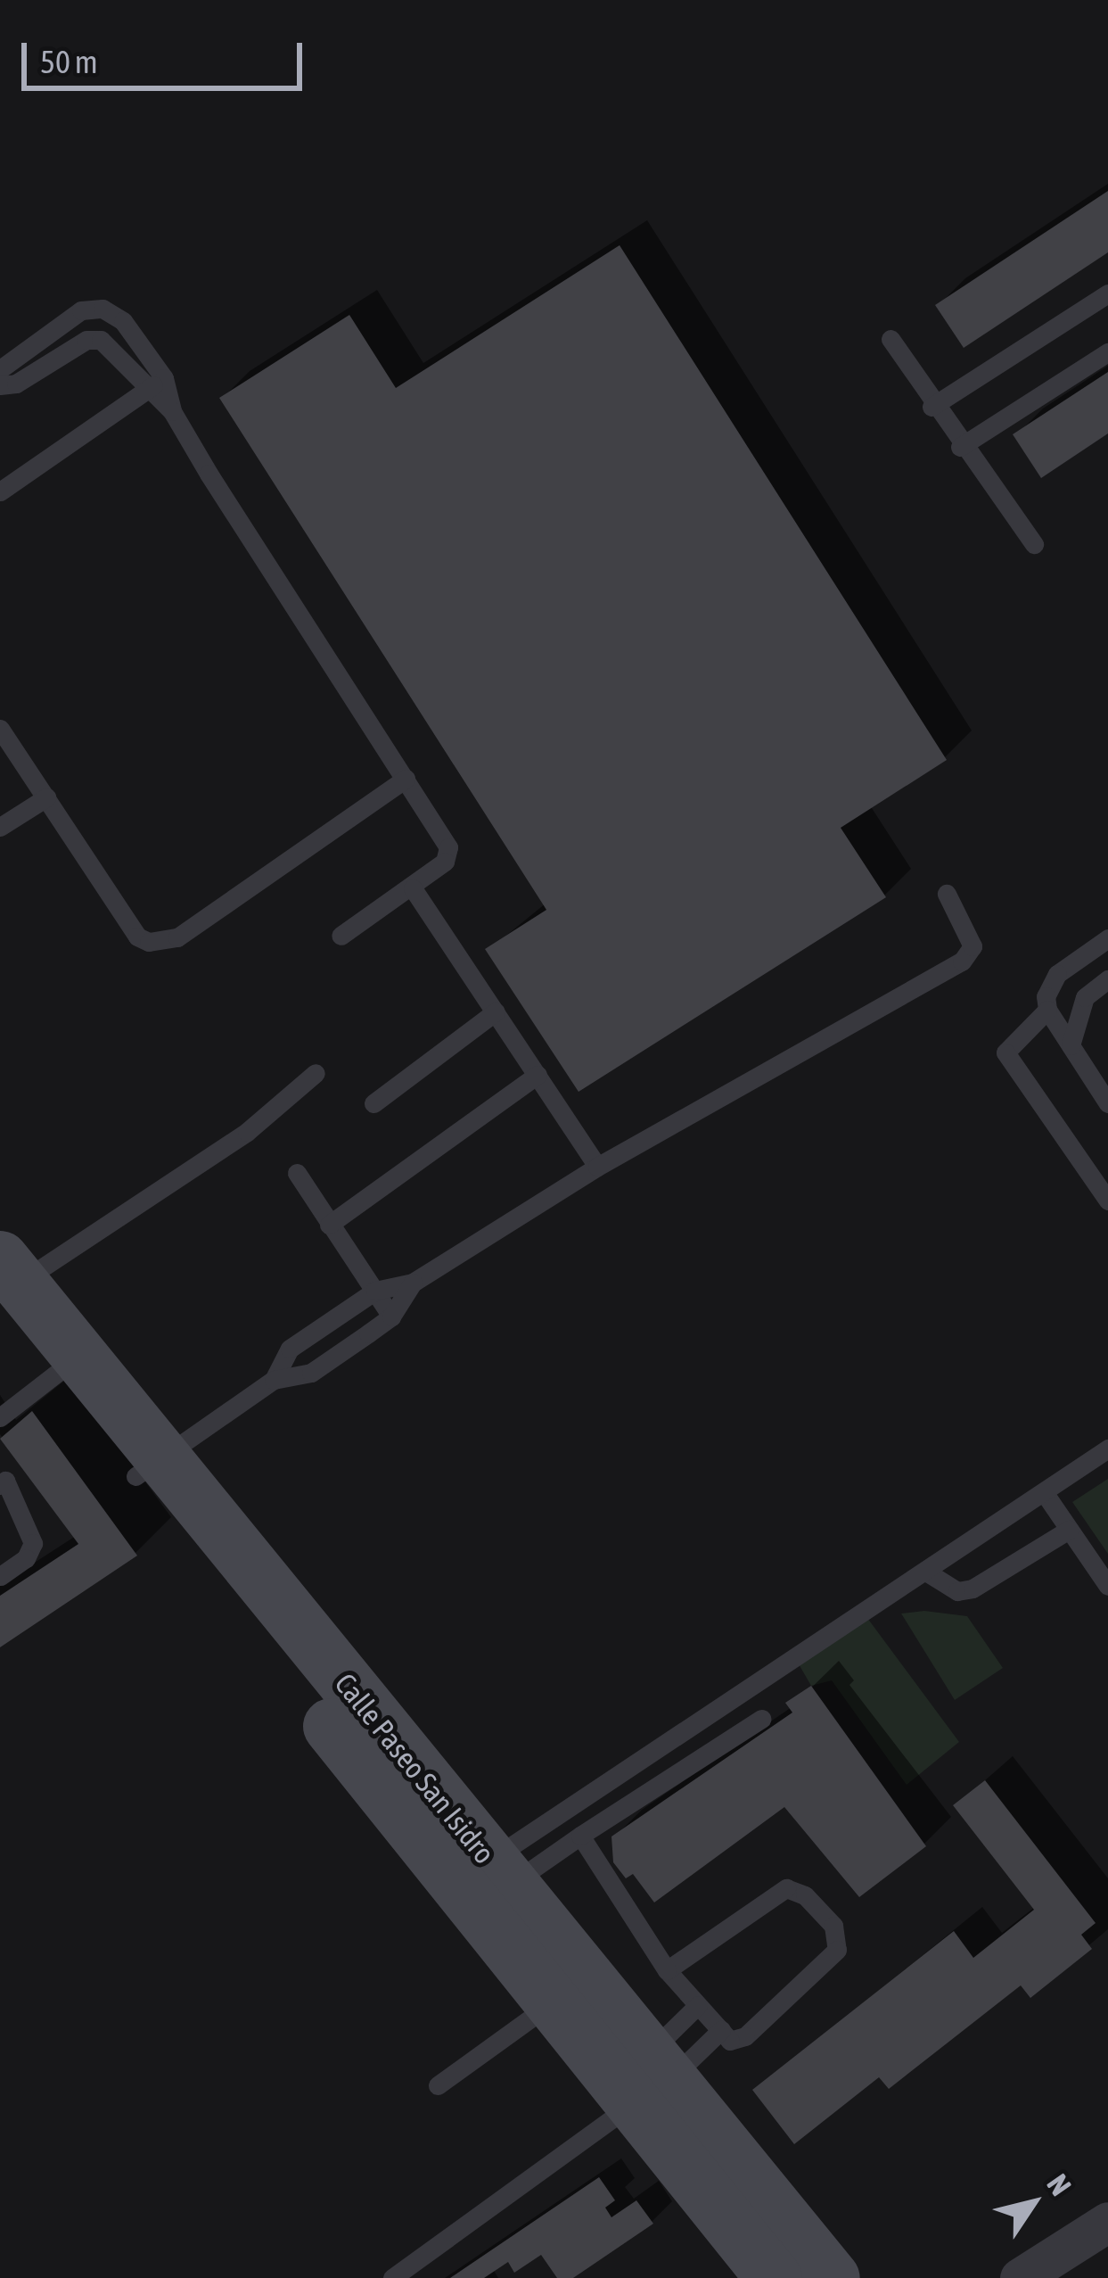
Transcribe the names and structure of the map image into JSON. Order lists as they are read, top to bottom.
{
  "streets": {
    "main road": ["Calle Paseo San Isidro"]
  },
  "scale_bar": "50 m",
  "north": "top right"
}
